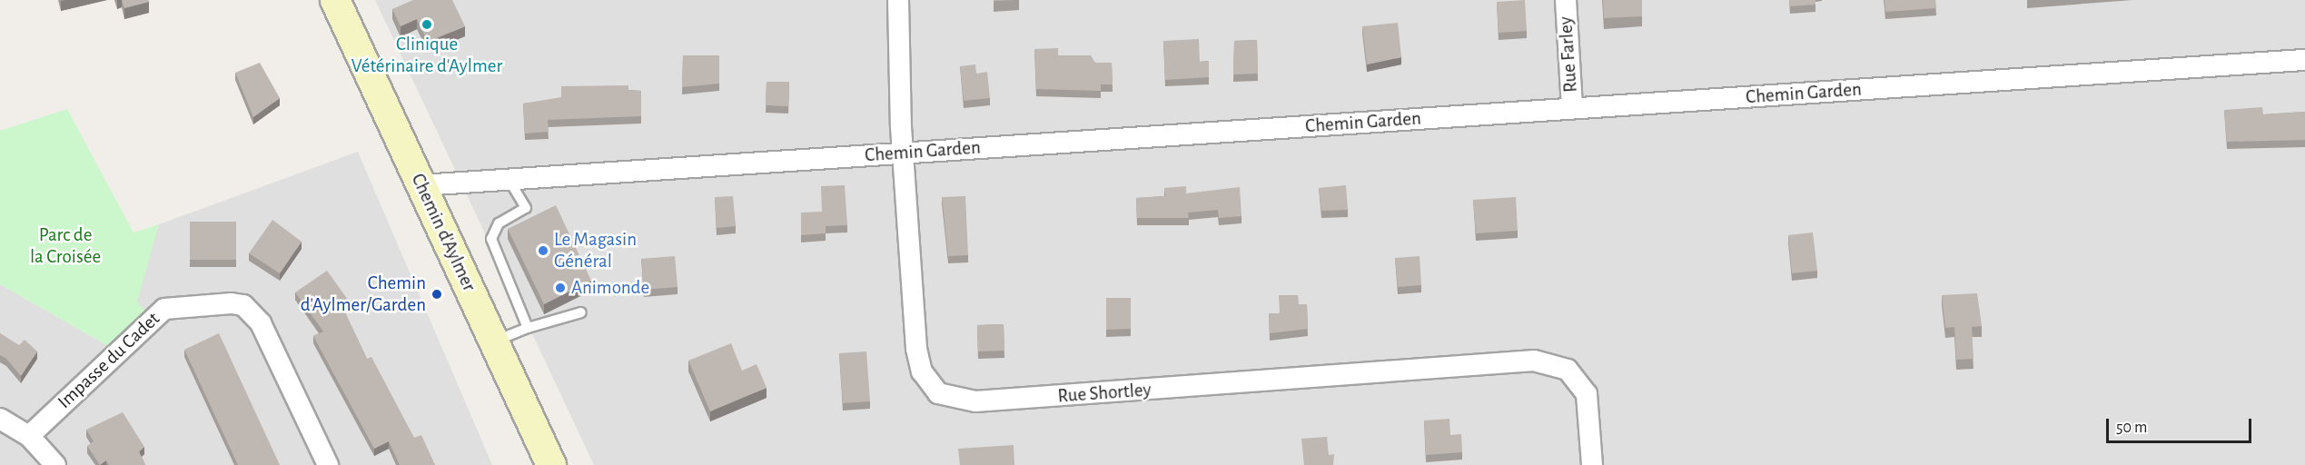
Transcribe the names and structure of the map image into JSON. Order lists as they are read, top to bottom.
{
  "streets": {
    "main road": ["Chemin d'Aylmer"],
    "street": [
      "Rue Farley",
      "Chemin Garden",
      "Impasse du Cadet",
      "Rue Shortley"
    ]
  },
  "crossings": [
    ["Rue Farley", "Chemin Garden"],
    ["Chemin Garden", "Chemin d'Aylmer"],
    ["Chemin Garden", "Rue Shortley"]
  ],
  "parks": ["Parc de la Croisée"],
  "places": [
    "Clinique Vétérinaire d'Aylmer",
    "Le Magasin Général",
    "Animonde",
    "Chemin d'Aylmer/Garden"
  ],
  "scale_bar": "50 m"
}
